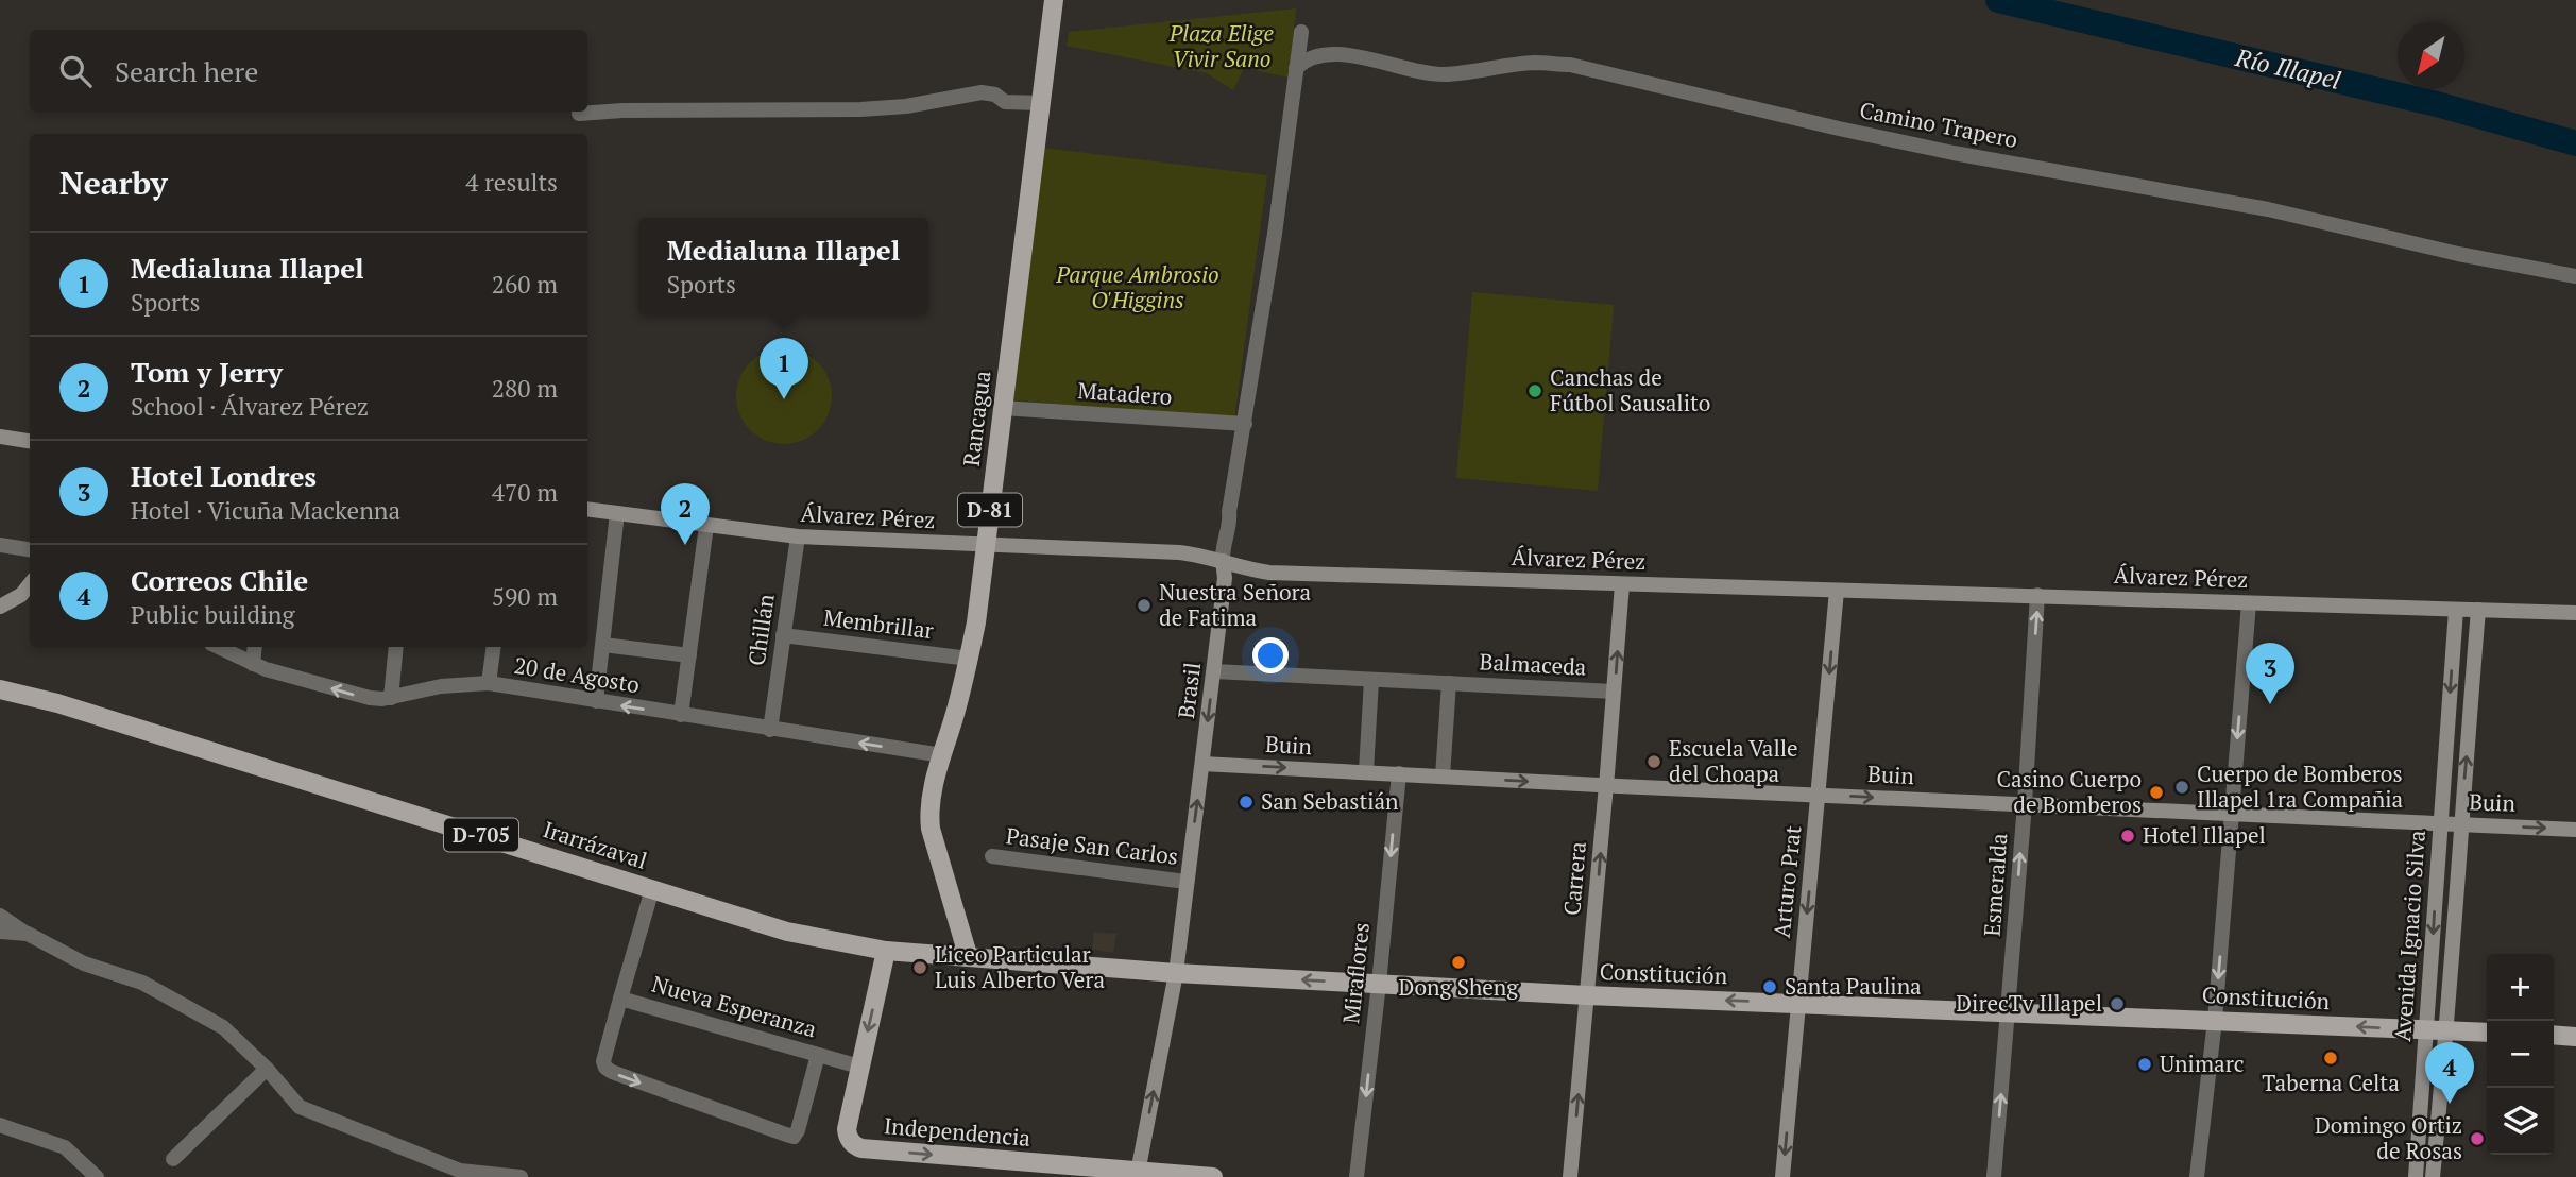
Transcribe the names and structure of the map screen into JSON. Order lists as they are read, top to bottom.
{
  "streets": {
    "main road": [
      "Rancagua",
      "D-81",
      "D-705",
      "Irarrázaval",
      "Constitución",
      "Independencia"
    ],
    "street": [
      "Camino Trapero",
      "Matadero",
      "Álvarez Pérez",
      "Membrillar",
      "Chillán",
      "Balmaceda",
      "20 de Agosto",
      "Brasil",
      "Buin",
      "Pasaje San Carlos",
      "Carrera",
      "Arturo Prat",
      "Esmeralda",
      "Avenida Ignacio Silva",
      "Miraflores",
      "Nueva Esperanza"
    ]
  },
  "crossings": [
    ["Camino Trapero", "Brasil"],
    ["Matadero", "Rancagua"],
    ["Matadero", "Brasil"],
    ["Rancagua", "Álvarez Pérez"],
    ["Rancagua", "Membrillar"],
    ["Rancagua", "20 de Agosto"],
    ["Rancagua", "Irarrázaval"],
    ["Rancagua", "Constitución"],
    ["Álvarez Pérez", "Chillán"],
    ["Álvarez Pérez", "Brasil"],
    ["Álvarez Pérez", "Carrera"],
    ["Álvarez Pérez", "Arturo Prat"],
    ["Álvarez Pérez", "Esmeralda"],
    ["Álvarez Pérez", "Avenida Ignacio Silva"],
    ["Membrillar", "Chillán"],
    ["Chillán", "20 de Agosto"],
    ["Balmaceda", "Brasil"],
    ["Balmaceda", "Carrera"],
    ["Brasil", "Buin"],
    ["Brasil", "Pasaje San Carlos"],
    ["Brasil", "Constitución"],
    ["Brasil", "Independencia"],
    ["Buin", "Carrera"],
    ["Buin", "Arturo Prat"],
    ["Buin", "Esmeralda"],
    ["Buin", "Avenida Ignacio Silva"],
    ["Buin", "Miraflores"],
    ["Irarrázaval", "Constitución"],
    ["Irarrázaval", "Nueva Esperanza"],
    ["Irarrázaval", "Independencia"],
    ["Carrera", "Constitución"],
    ["Arturo Prat", "Constitución"],
    ["Esmeralda", "Constitución"],
    ["Avenida Ignacio Silva", "Constitución"],
    ["Miraflores", "Constitución"],
    ["Nueva Esperanza", "Independencia"]
  ],
  "one_way": [
    "20 de Agosto",
    "Buin",
    "Carrera",
    "Arturo Prat",
    "Esmeralda",
    "Miraflores",
    "Constitución"
  ],
  "water": ["Río Illapel"],
  "parks": ["Plaza Elige Vivir Sano", "Parque Ambrosio O'Higgins"],
  "places": [
    "Canchas de Fútbol Sausalito",
    "Nuestra Señora de Fatima",
    "Escuela Valle del Choapa",
    "Cuerpo de Bomberos Illapel 1ra Compañia",
    "Casino Cuerpo de Bomberos",
    "San Sebastián",
    "Hotel Illapel",
    "Dong Sheng",
    "Liceo Particular Luis Alberto Vera",
    "Santa Paulina",
    "DirecTv Illapel",
    "Taberna Celta",
    "Unimarc",
    "Domingo Ortiz de Rosas"
  ],
  "north": "bottom left",
  "page": {
    "search": "Search here",
    "heading": ["Nearby", "4 results"],
    "popup": ["Medialuna Illapel", "Sports"],
    "list": [
      {
        "mark": "1",
        "name": "Medialuna Illapel",
        "note": "Sports",
        "value": "260 m"
      },
      {
        "mark": "2",
        "name": "Tom y Jerry",
        "note": "School · Álvarez Pérez",
        "value": "280 m"
      },
      {
        "mark": "3",
        "name": "Hotel Londres",
        "note": "Hotel · Vicuña Mackenna",
        "value": "470 m"
      },
      {
        "mark": "4",
        "name": "Correos Chile",
        "note": "Public building",
        "value": "590 m"
      }
    ],
    "pins": [
      "1",
      "2",
      "3",
      "4"
    ],
    "map_buttons": ["+", "−"]
  }
}
